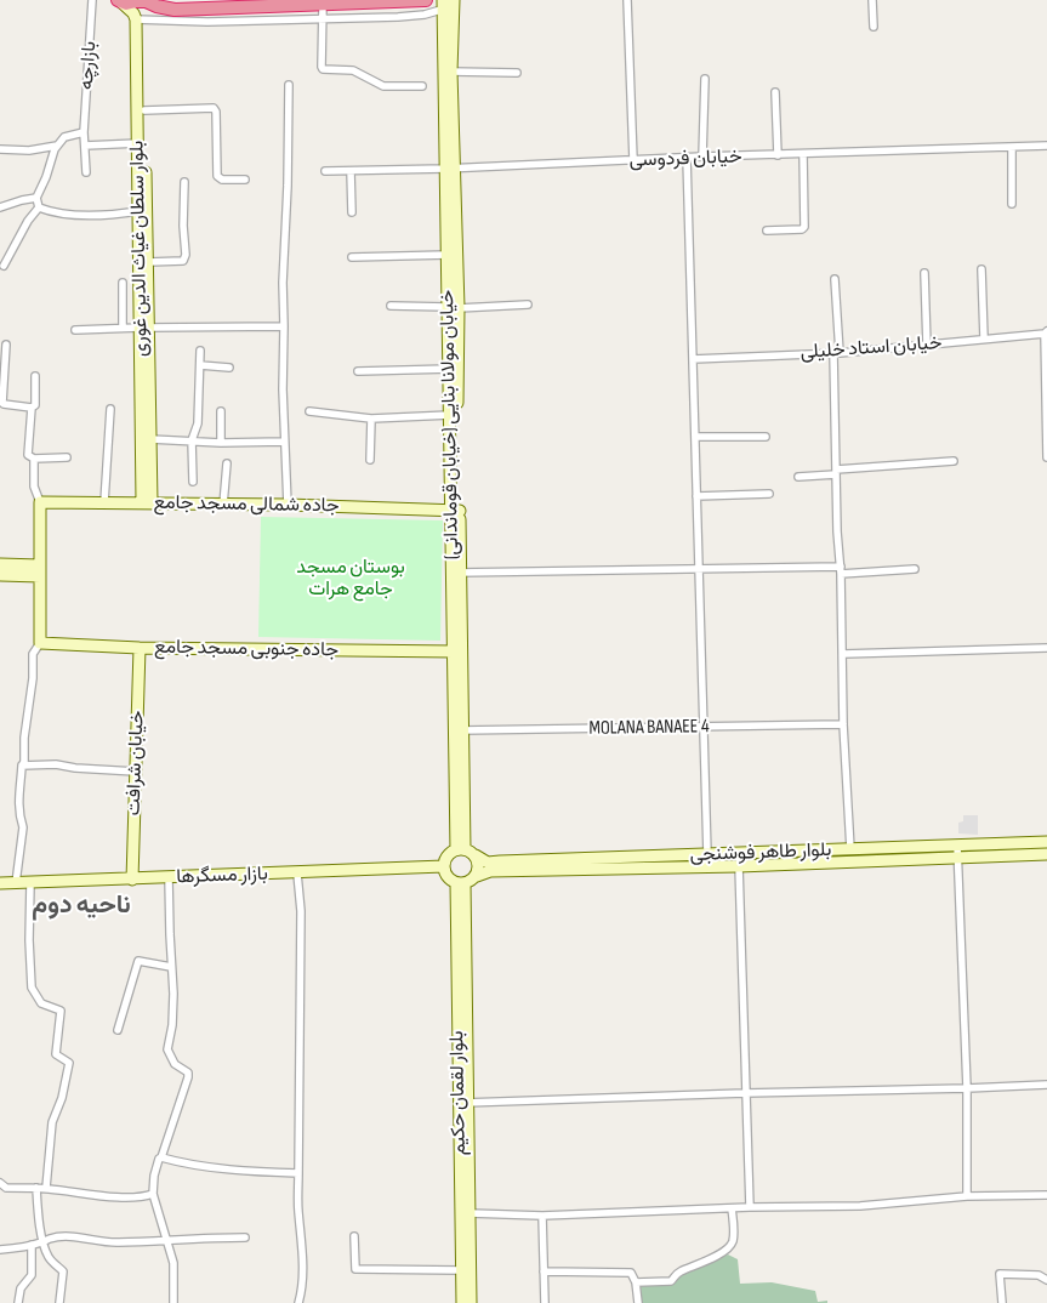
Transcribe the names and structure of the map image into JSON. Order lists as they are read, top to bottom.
{
  "streets": {
    "street": [
      "بازارچه",
      "خیابان فردوسی",
      "بلوار سلطان غیاث الدین غوری",
      "خیابان استاد خلیلی",
      "خیابان مولانا بنایی (خیابان قوماندانی)",
      "جاده شمالی مسجد جامع",
      "جاده جنوبی مسجد جامع",
      "MOLANA BANAEE 4",
      "خیابان شرافت",
      "بلوار طاهر فوشنجی",
      "بازار مسگرها",
      "بلوار لقمان حکیم"
    ]
  },
  "crossings": [
    ["خیابان فردوسی", "خیابان مولانا بنایی (خیابان قوماندانی)"],
    ["بلوار سلطان غیاث الدین غوری", "جاده شمالی مسجد جامع"],
    ["خیابان مولانا بنایی (خیابان قوماندانی)", "جاده شمالی مسجد جامع"],
    ["خیابان مولانا بنایی (خیابان قوماندانی)", "جاده جنوبی مسجد جامع"],
    ["خیابان مولانا بنایی (خیابان قوماندانی)", "MOLANA BANAEE 4"],
    ["خیابان مولانا بنایی (خیابان قوماندانی)", "بلوار طاهر فوشنجی"],
    ["خیابان مولانا بنایی (خیابان قوماندانی)", "بازار مسگرها"],
    ["خیابان مولانا بنایی (خیابان قوماندانی)", "بلوار لقمان حکیم"],
    ["جاده جنوبی مسجد جامع", "خیابان شرافت"],
    ["خیابان شرافت", "بازار مسگرها"],
    ["بلوار طاهر فوشنجی", "بازار مسگرها"],
    ["بلوار طاهر فوشنجی", "بلوار لقمان حکیم"],
    ["بازار مسگرها", "بلوار لقمان حکیم"]
  ],
  "districts": ["ناحیه دوم"],
  "parks": ["بوستان مسجد جامع هرات"]
}
